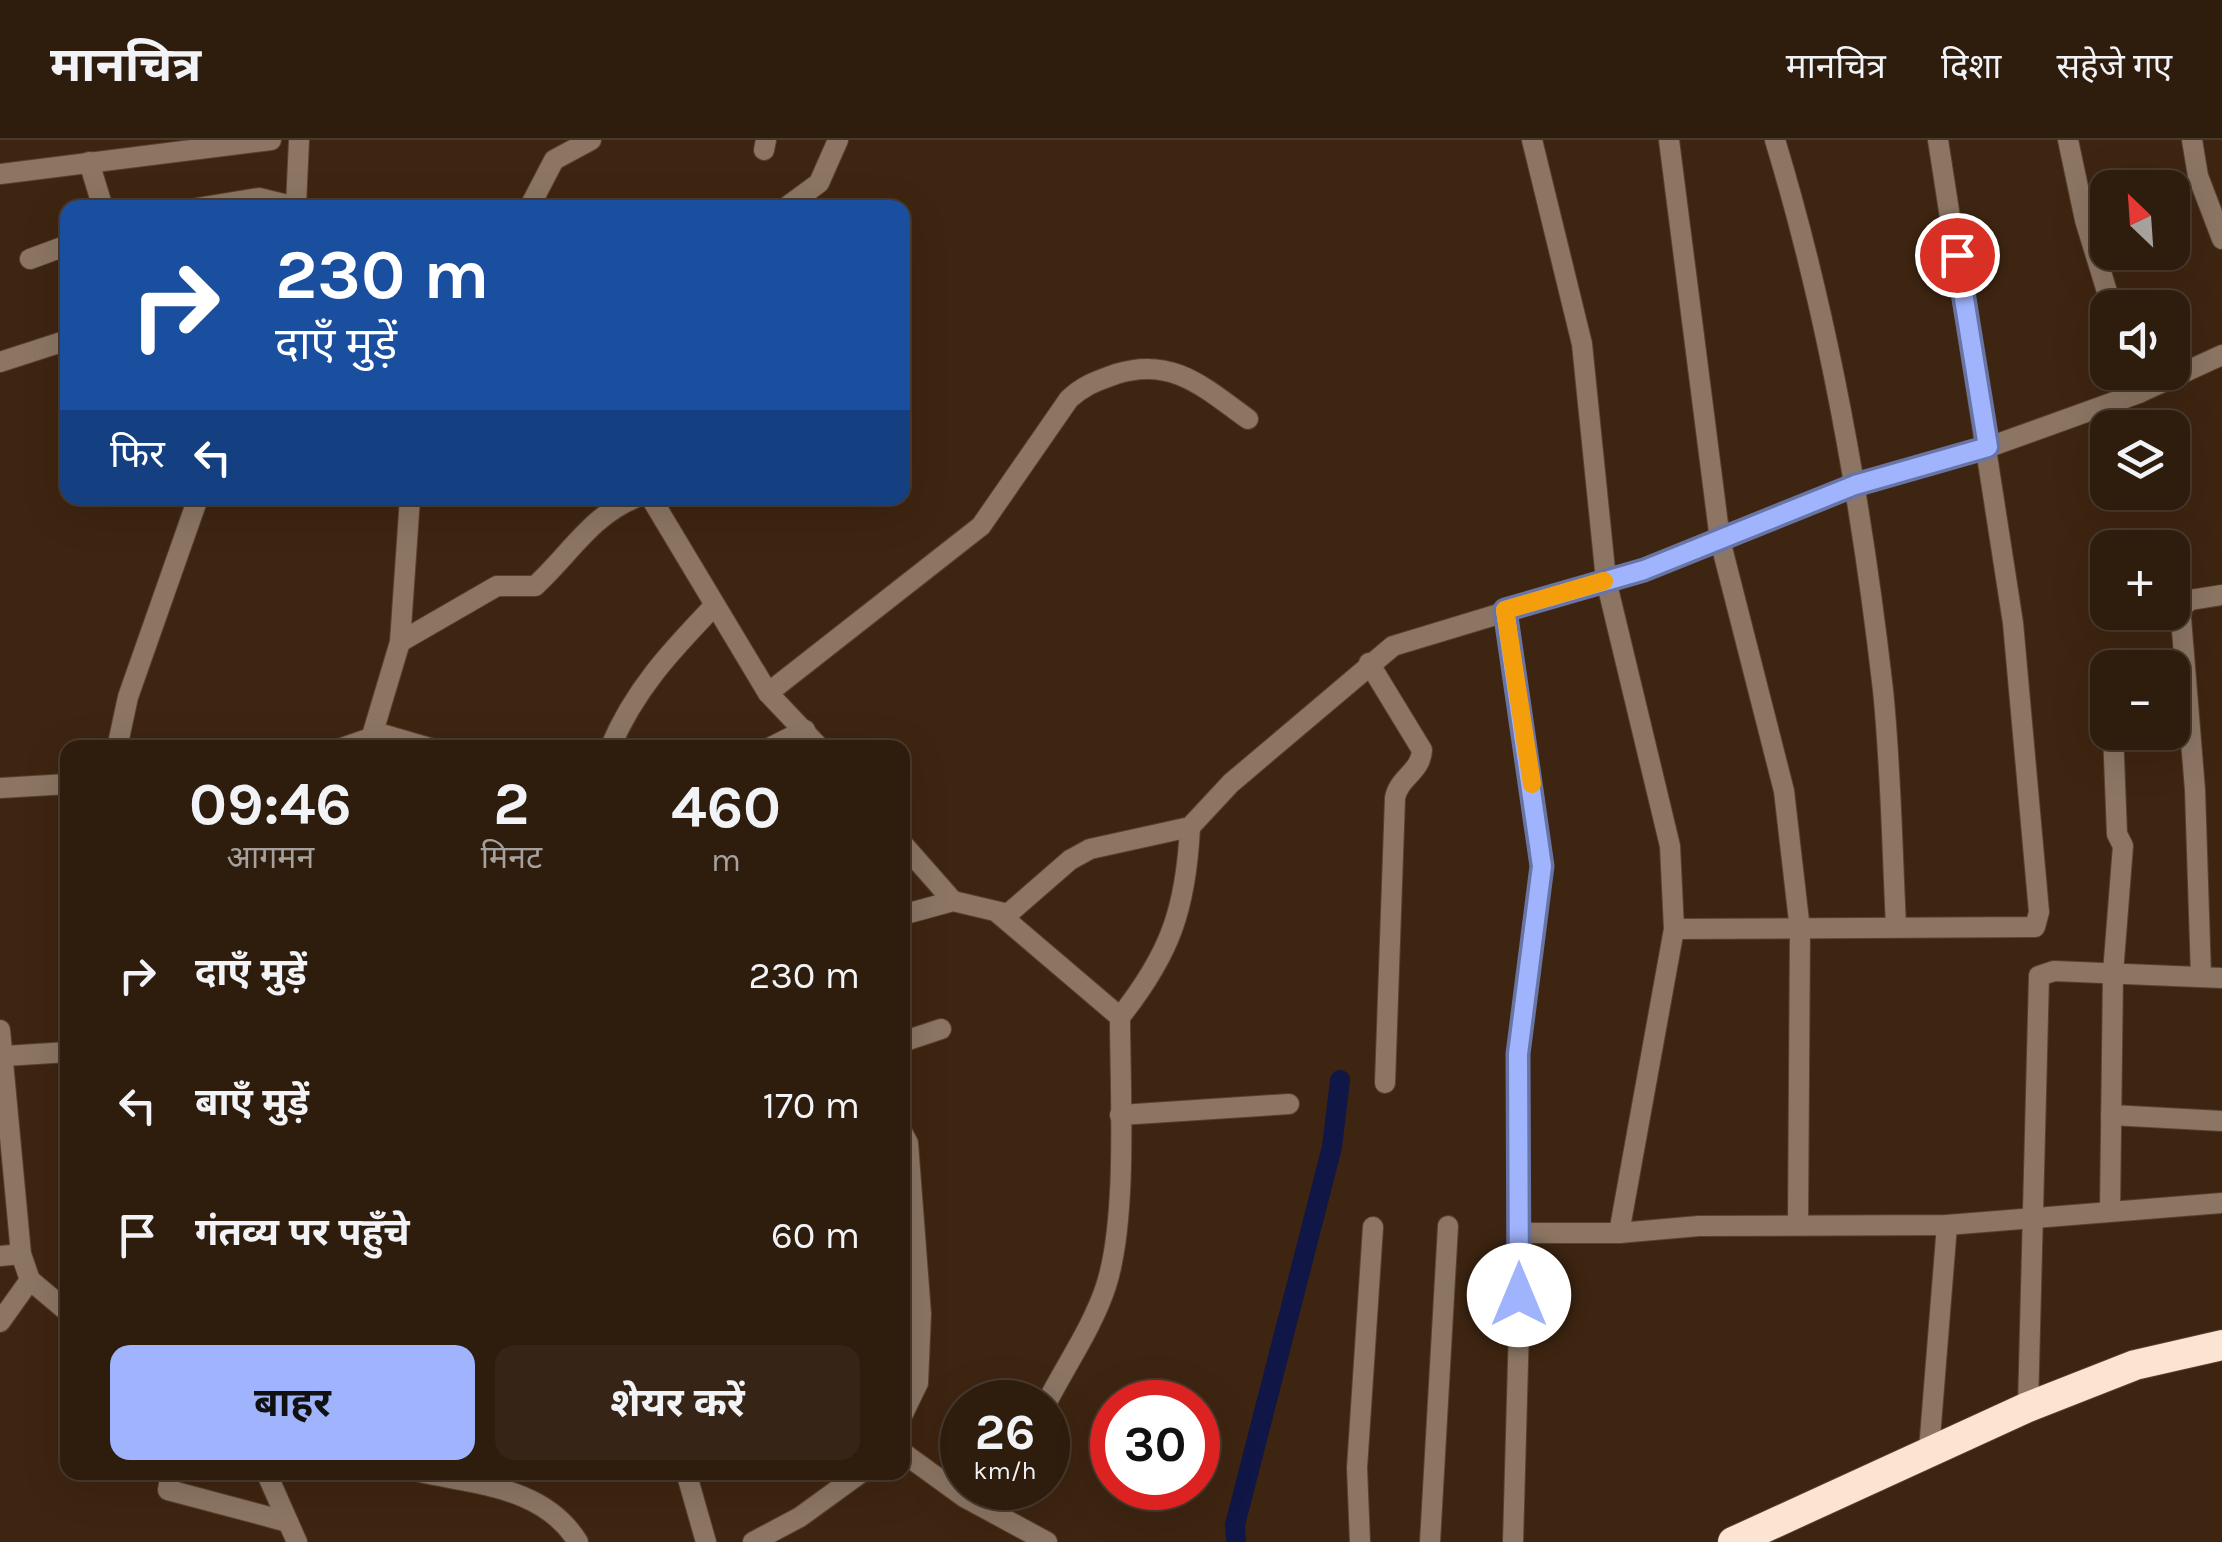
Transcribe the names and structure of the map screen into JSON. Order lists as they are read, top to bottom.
{
  "north": "top left",
  "page": {
    "header": "मानचित्र",
    "nav": ["मानचित्र", "दिशा", "सहेजे गए"],
    "map_buttons": ["+", "−"],
    "turn": ["230 m", "दाएँ मुड़ें"],
    "then": "फिर",
    "eta": [
      "09:46",
      "आगमन",
      "2",
      "मिनट",
      "460",
      "m"
    ],
    "list": [
      {
        "name": "दाएँ मुड़ें",
        "value": "230 m"
      },
      {
        "name": "बाएँ मुड़ें",
        "value": "170 m"
      },
      {
        "name": "गंतव्य पर पहुँचे",
        "value": "60 m"
      }
    ],
    "buttons": ["बाहर", "शेयर करें"],
    "speed": "26 km/h",
    "limit": "30"
  }
}
